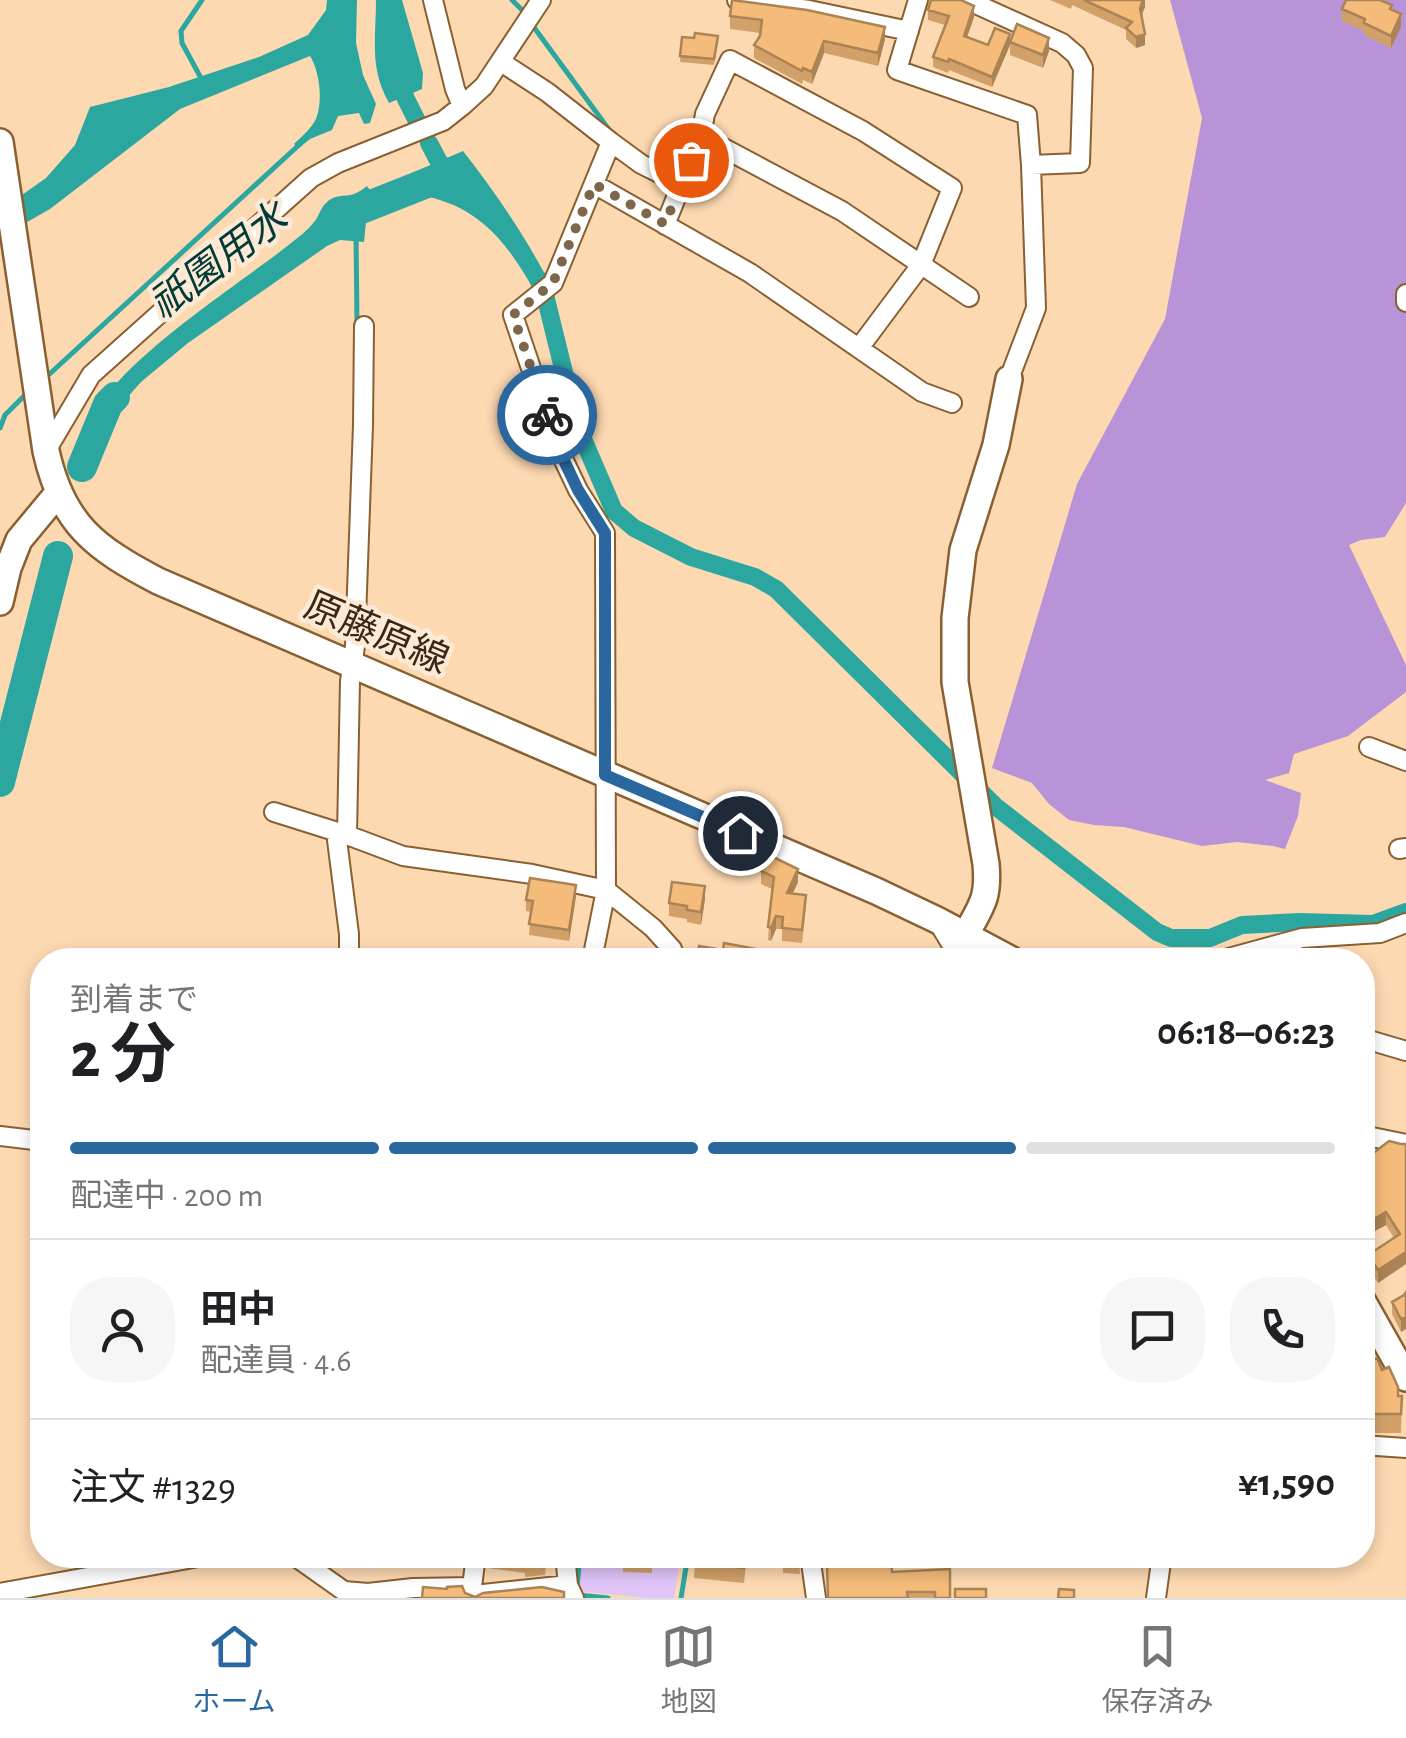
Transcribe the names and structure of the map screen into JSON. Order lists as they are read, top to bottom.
{
  "streets": {
    "main road": ["原藤原線"]
  },
  "water": ["祇園用水"],
  "page": {
    "heading": ["2 分", "到着まで", "06:18–06:23"],
    "panel": [
      "田中",
      "配達員 · 4.6",
      "注文 #1329",
      "¥1,590"
    ],
    "bar": "配達中 · 200 m",
    "tabs": ["ホーム", "地図", "保存済み"]
  }
}
